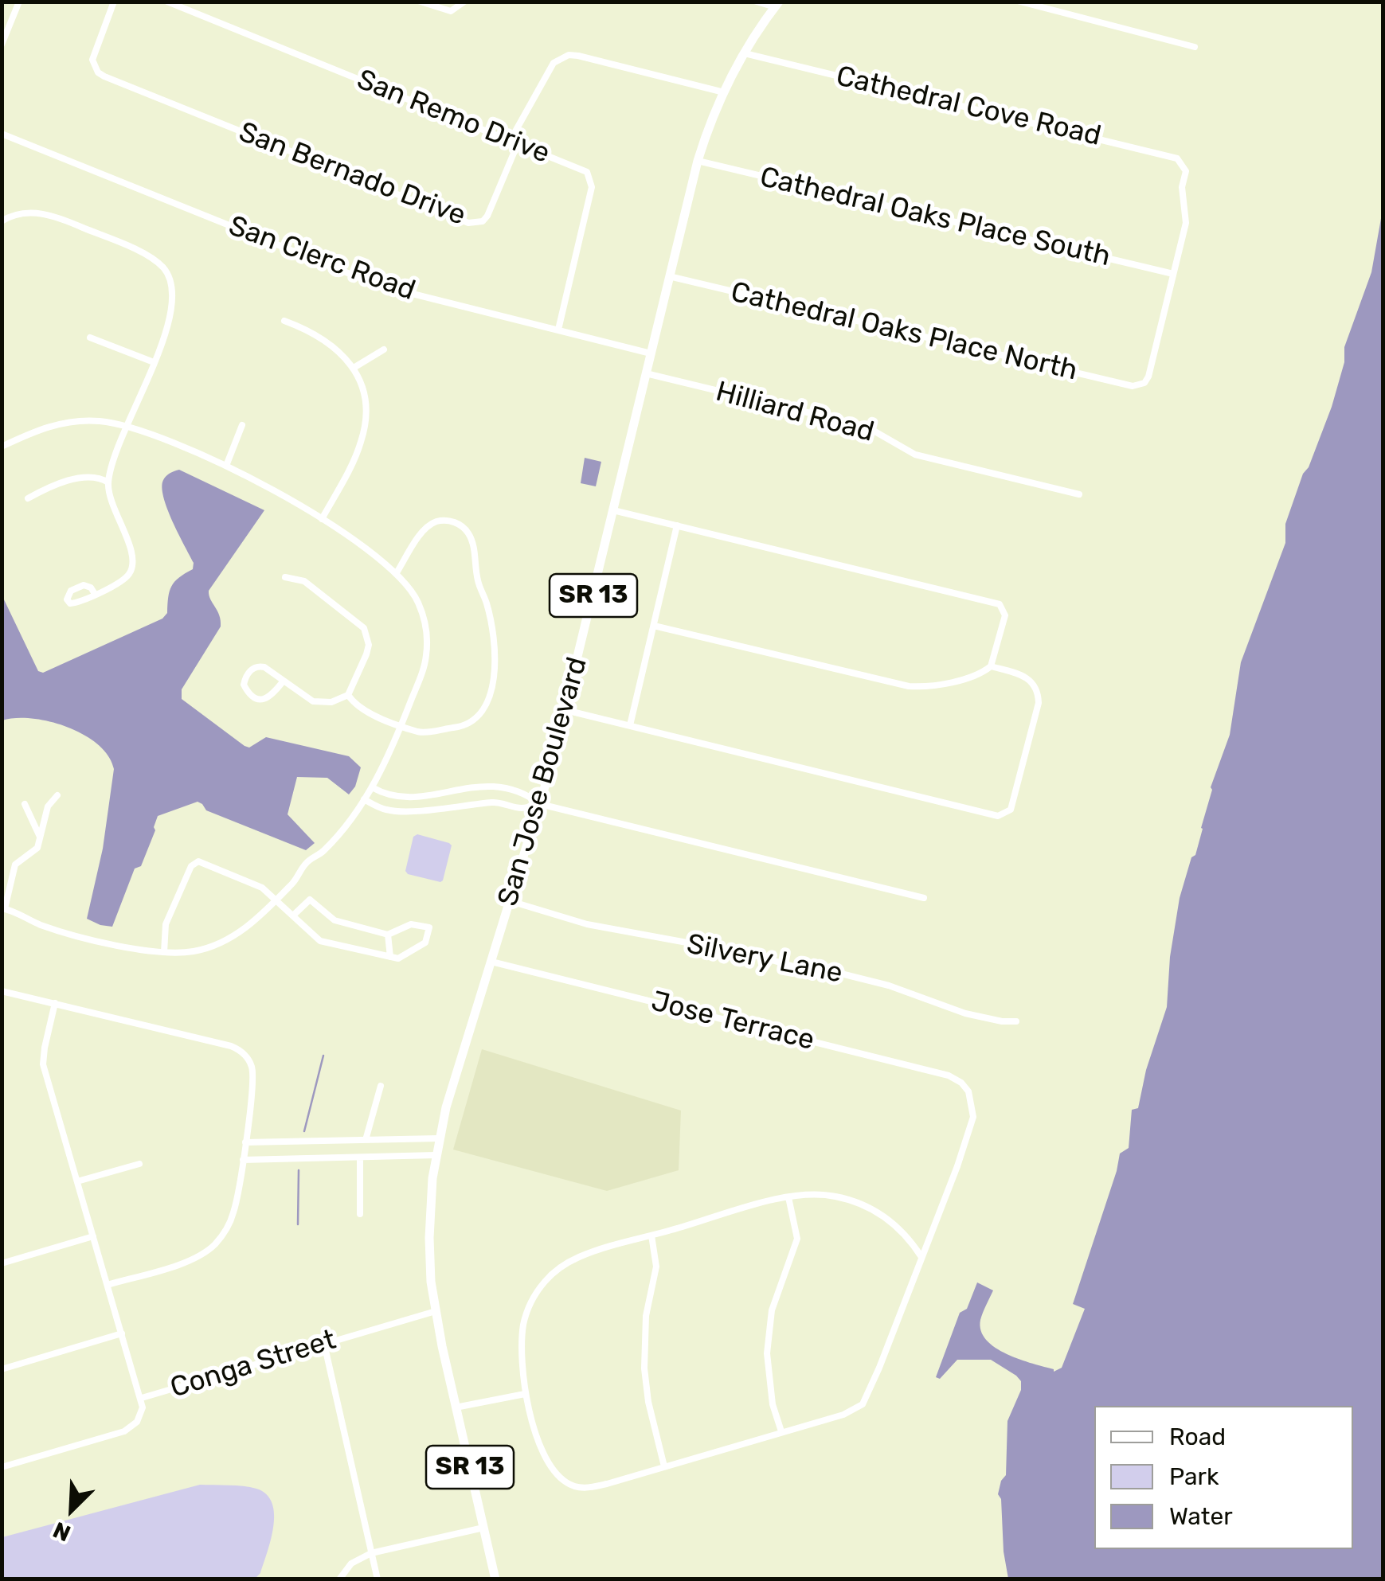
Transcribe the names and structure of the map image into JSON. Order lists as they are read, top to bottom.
{
  "streets": {
    "main road": ["SR 13", "San Jose Boulevard"],
    "street": [
      "Cathedral Cove Road",
      "San Remo Drive",
      "San Bernado Drive",
      "Cathedral Oaks Place South",
      "San Clerc Road",
      "Cathedral Oaks Place North",
      "Hilliard Road",
      "Silvery Lane",
      "Jose Terrace",
      "Conga Street"
    ]
  },
  "crossings": [
    ["Cathedral Cove Road", "Cathedral Oaks Place South"],
    ["Cathedral Cove Road", "Cathedral Oaks Place North"],
    ["Cathedral Cove Road", "San Jose Boulevard"],
    ["San Remo Drive", "San Bernado Drive"],
    ["San Remo Drive", "San Clerc Road"],
    ["San Bernado Drive", "San Jose Boulevard"],
    ["Cathedral Oaks Place South", "Cathedral Oaks Place North"],
    ["Cathedral Oaks Place South", "San Jose Boulevard"],
    ["San Clerc Road", "San Jose Boulevard"],
    ["Cathedral Oaks Place North", "San Jose Boulevard"],
    ["Hilliard Road", "San Jose Boulevard"],
    ["San Jose Boulevard", "Silvery Lane"],
    ["San Jose Boulevard", "Jose Terrace"],
    ["San Jose Boulevard", "Conga Street"]
  ],
  "legend": ["Road", "Park", "Water"],
  "north": "bottom left"
}
